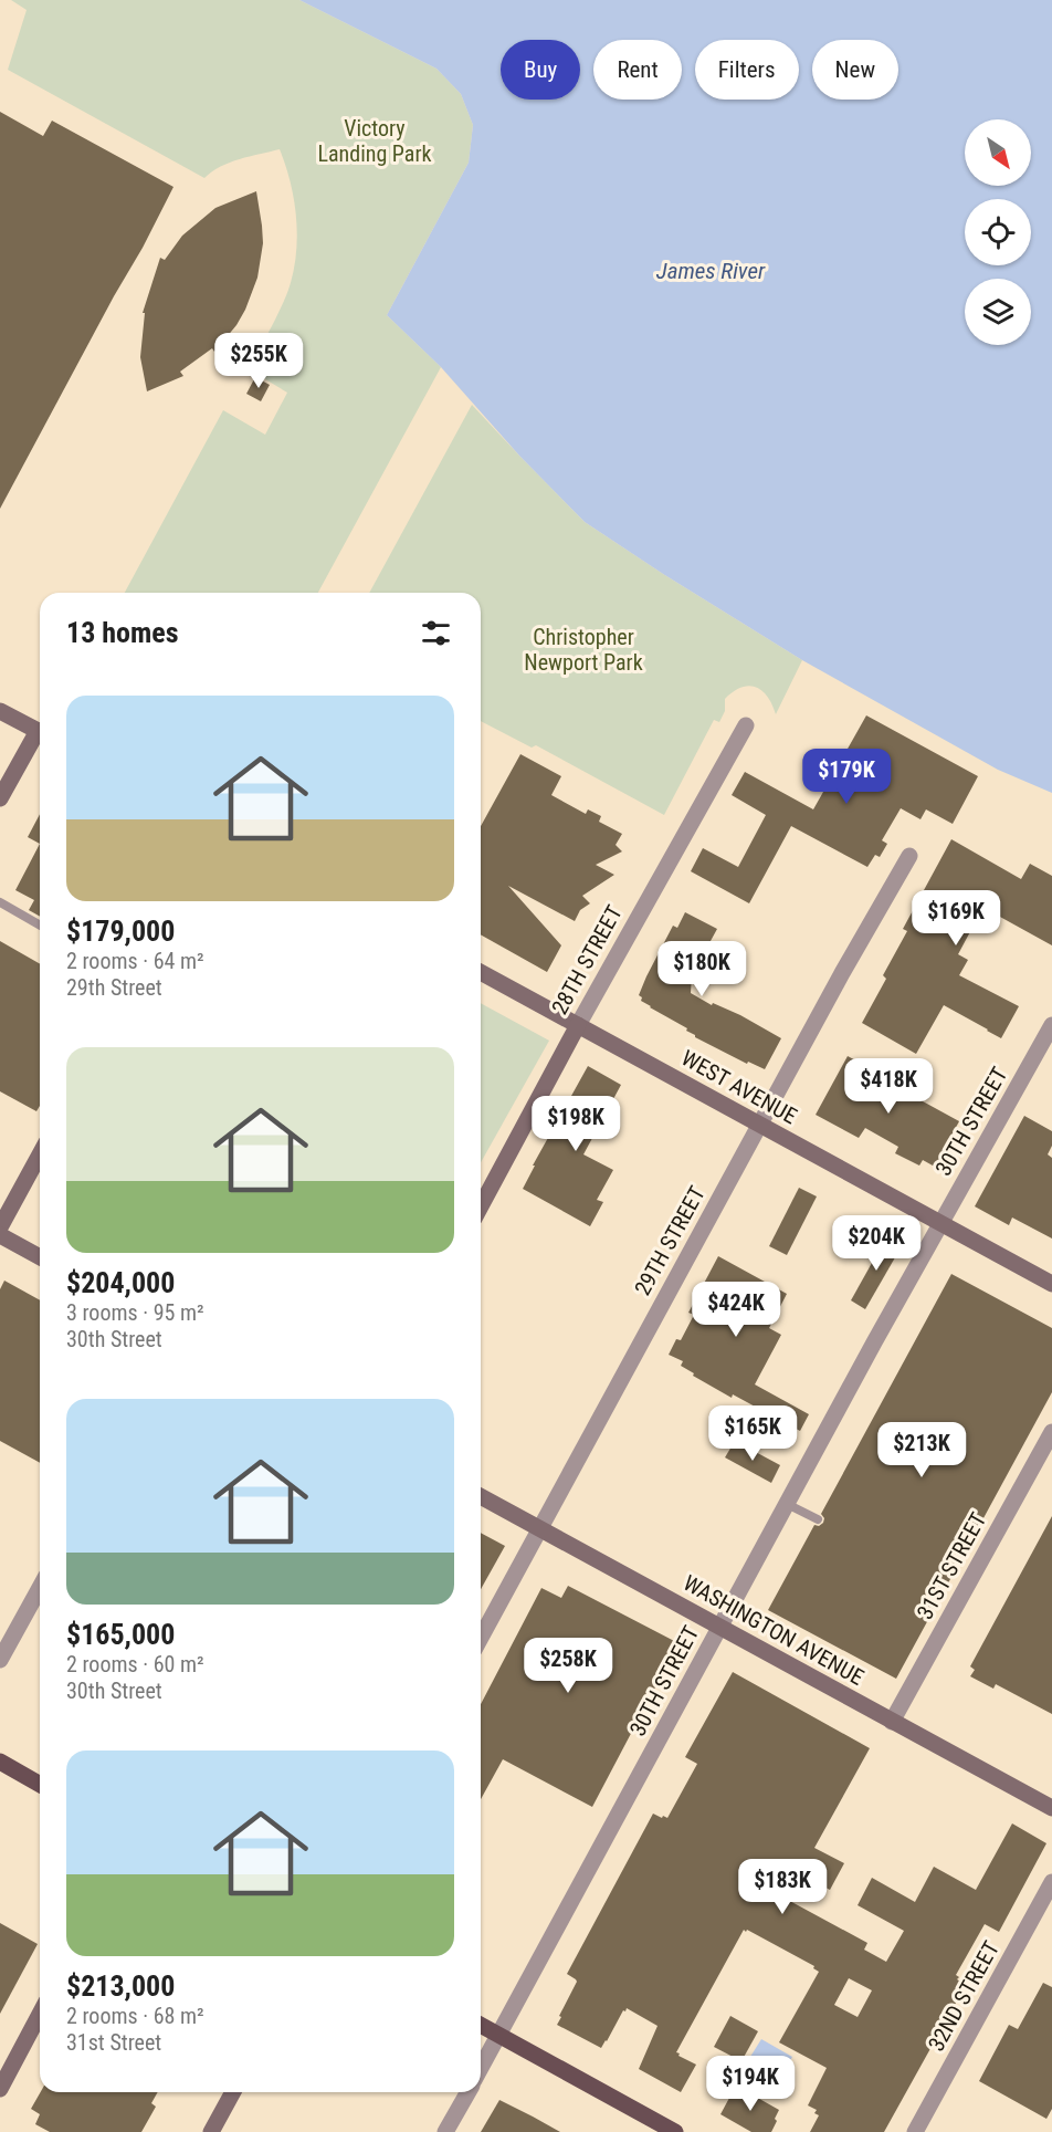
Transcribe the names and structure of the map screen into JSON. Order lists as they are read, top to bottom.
{
  "streets": {
    "street": [
      "28TH STREET",
      "WEST AVENUE",
      "30TH STREET",
      "29TH STREET",
      "31ST STREET",
      "WASHINGTON AVENUE",
      "32ND STREET"
    ]
  },
  "crossings": [
    ["28TH STREET", "WEST AVENUE"],
    ["WEST AVENUE", "30TH STREET"],
    ["WEST AVENUE", "29TH STREET"],
    ["30TH STREET", "WASHINGTON AVENUE"],
    ["29TH STREET", "WASHINGTON AVENUE"],
    ["31ST STREET", "WASHINGTON AVENUE"]
  ],
  "water": ["James River"],
  "parks": ["Victory Landing Park", "Christopher Newport Park"],
  "north": "bottom right",
  "page": {
    "chip": [
      "Buy",
      "Rent",
      "Filters",
      "New"
    ],
    "price": [
      "$255K",
      "$179K",
      "$169K",
      "$180K",
      "$418K",
      "$198K",
      "$204K",
      "$424K",
      "$165K",
      "$213K",
      "$258K",
      "$183K",
      "$194K"
    ],
    "heading": "13 homes",
    "list": [
      {
        "name": "$179,000",
        "note": "2 rooms · 64 m² · 29th Street"
      },
      {
        "name": "$204,000",
        "note": "3 rooms · 95 m² · 30th Street"
      },
      {
        "name": "$165,000",
        "note": "2 rooms · 60 m² · 30th Street"
      },
      {
        "name": "$213,000",
        "note": "2 rooms · 68 m² · 31st Street"
      }
    ]
  }
}
